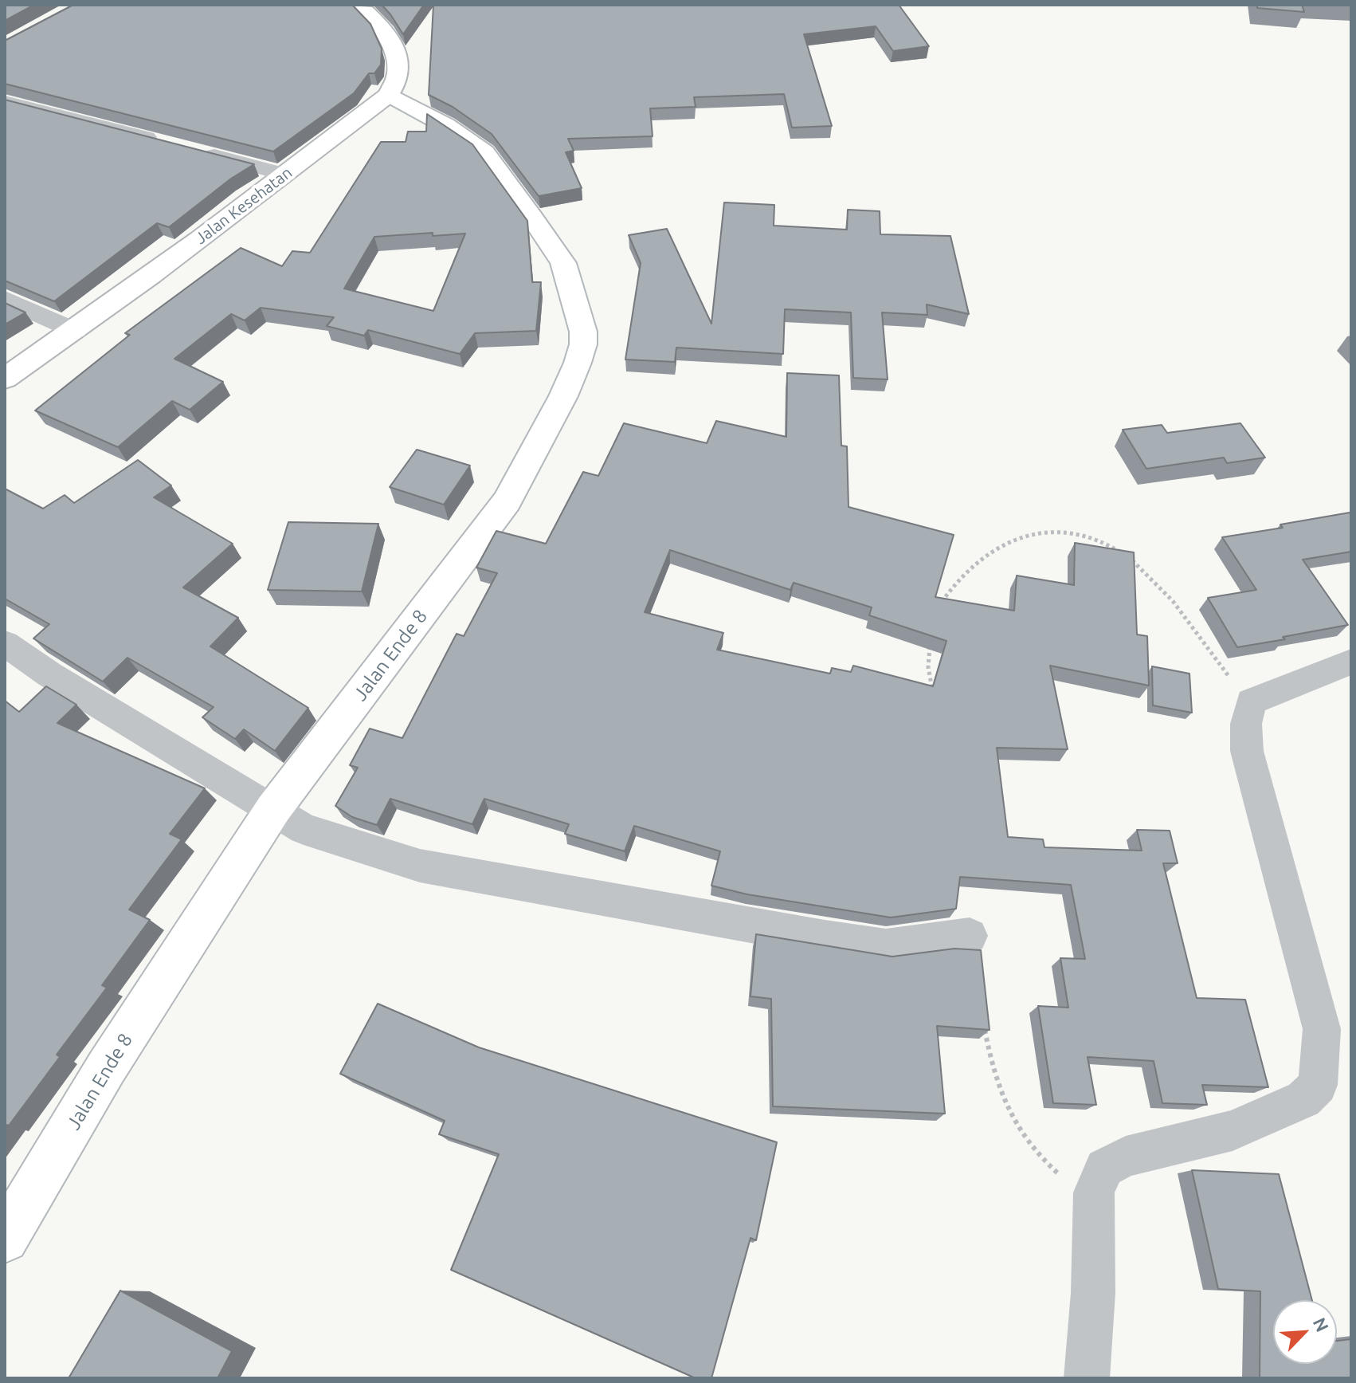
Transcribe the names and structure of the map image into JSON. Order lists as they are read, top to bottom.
{
  "streets": {
    "main road": ["Jalan Kesehatan", "Jalan Ende 8"]
  },
  "crossings": [
    ["Jalan Kesehatan", "Jalan Ende 8"]
  ],
  "north": "top right"
}
